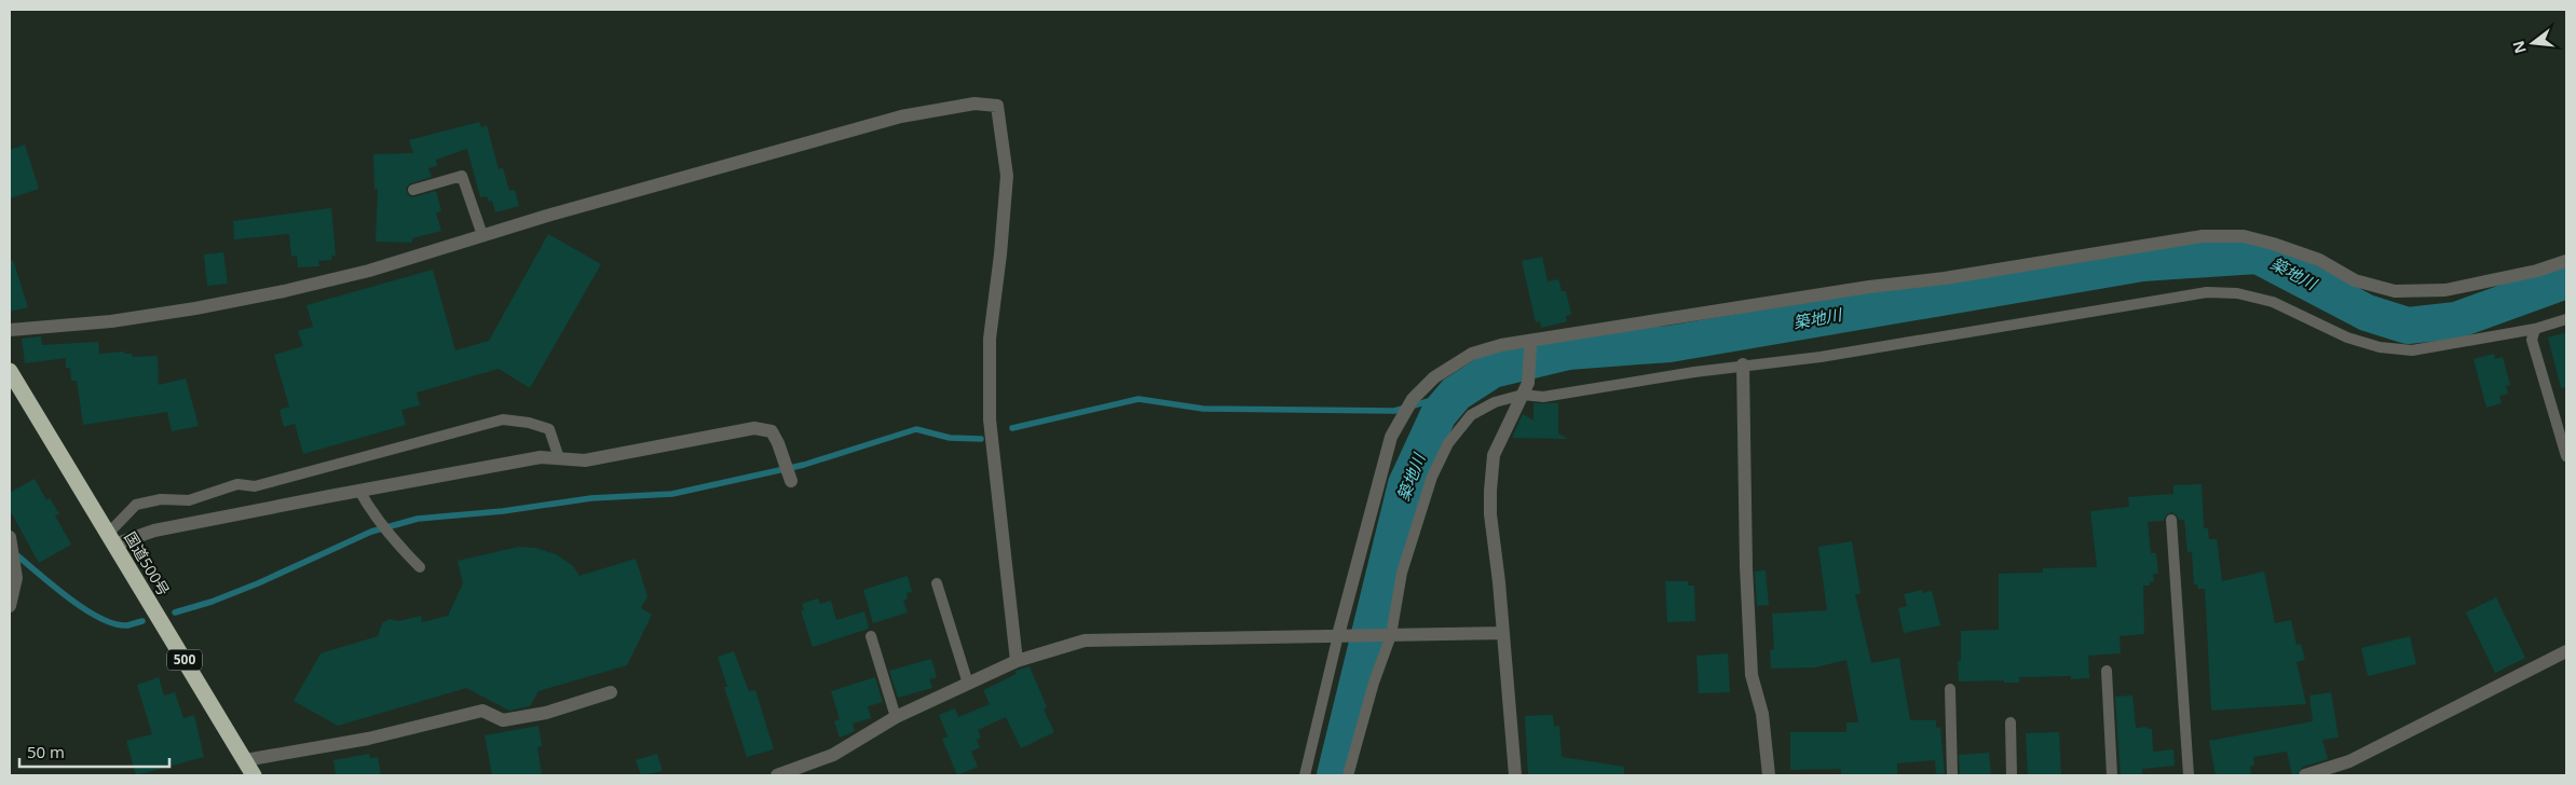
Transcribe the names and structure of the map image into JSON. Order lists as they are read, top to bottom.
{
  "streets": {
    "highway": ["国道500号", "500"]
  },
  "water": ["築地川"],
  "scale_bar": "50 m",
  "north": "left"
}
